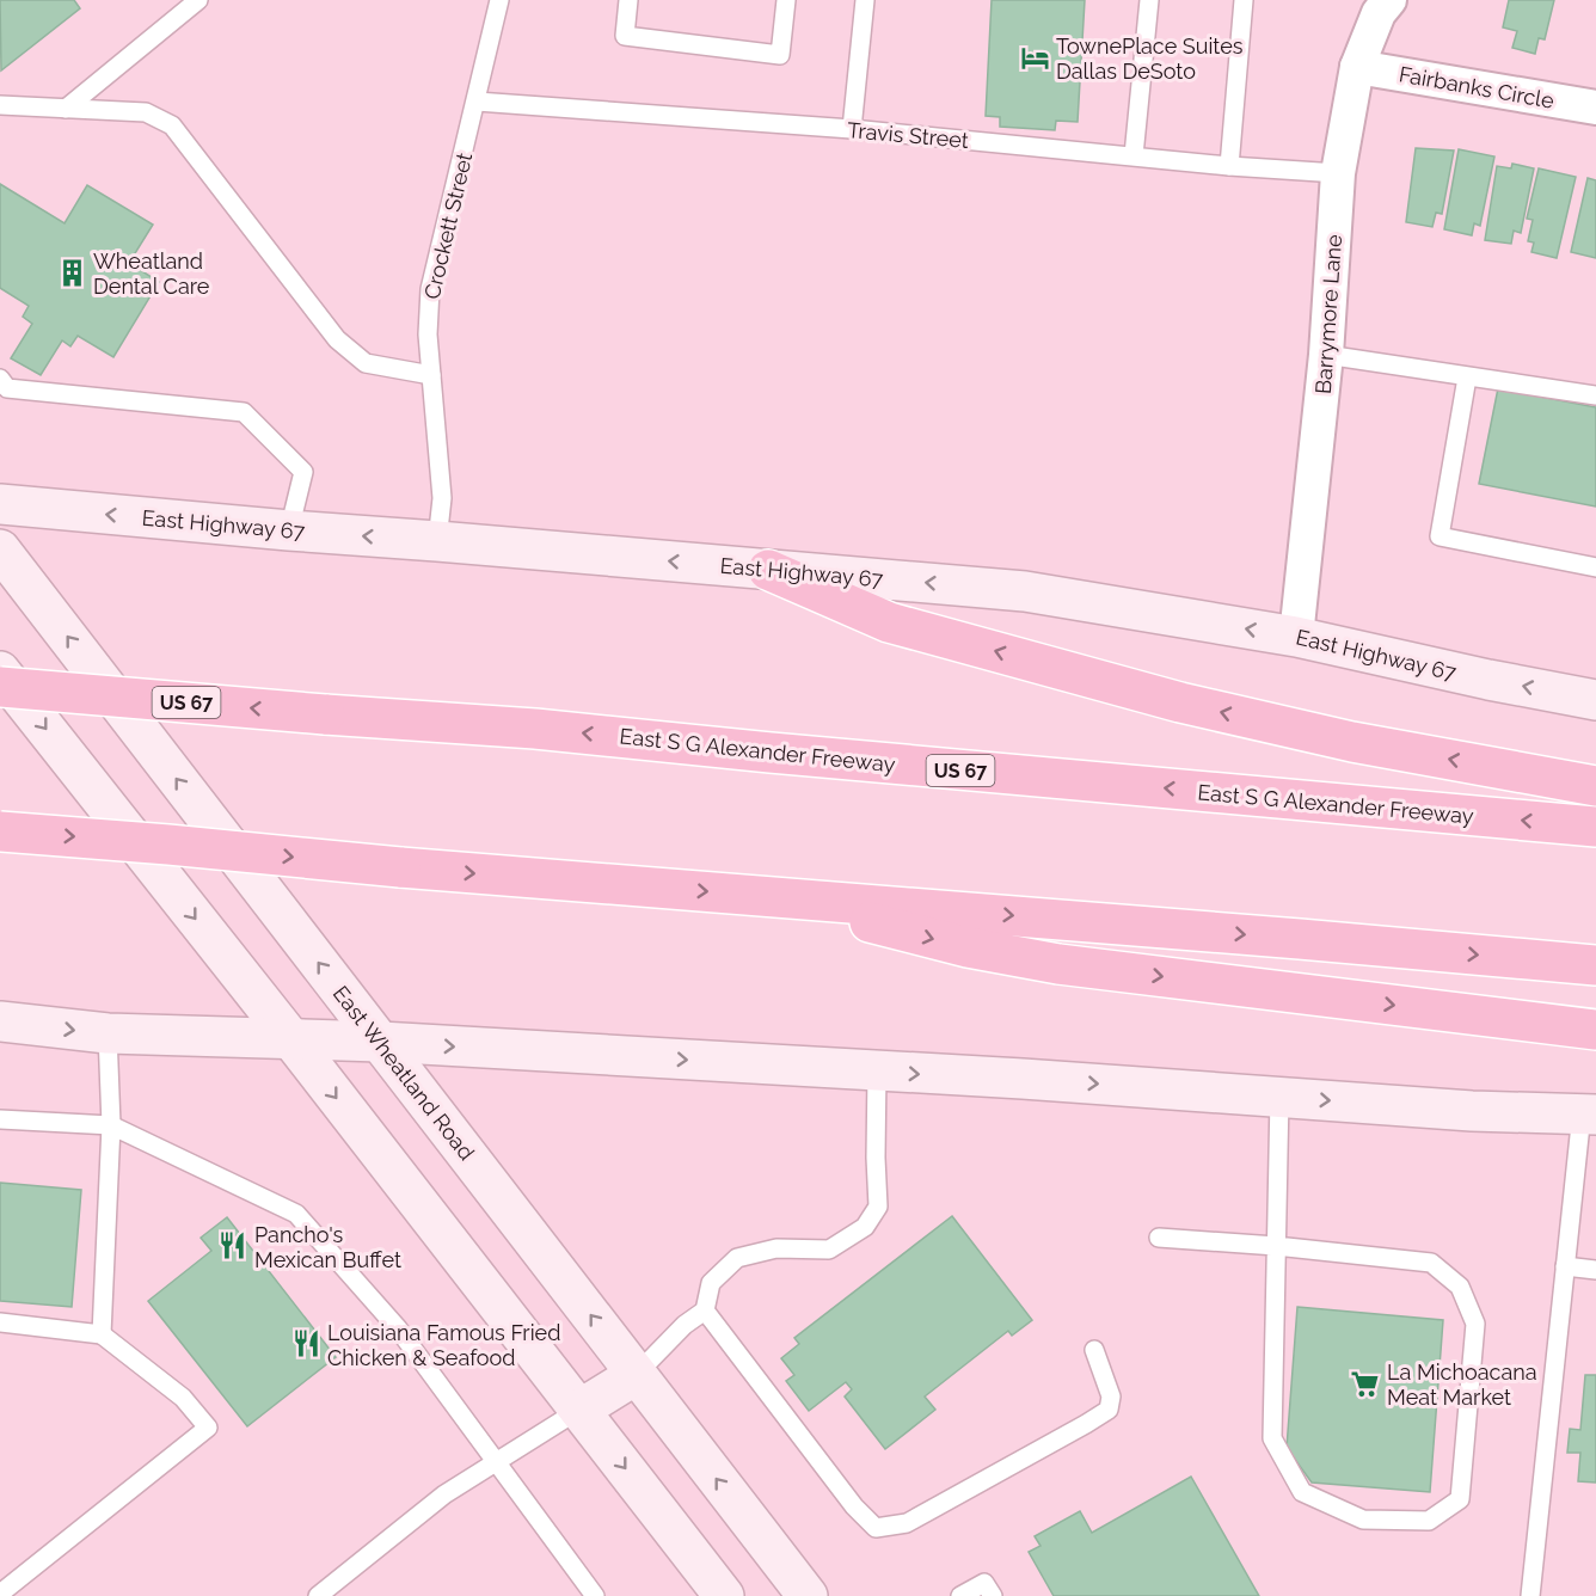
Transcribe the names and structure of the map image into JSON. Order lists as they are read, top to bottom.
{
  "streets": {
    "highway": ["US 67", "East S G Alexander Freeway"],
    "main road": ["East Highway 67", "East Wheatland Road"],
    "street": ["Fairbanks Circle", "Barrymore Lane"],
    "lane": ["Travis Street", "Crockett Street"]
  },
  "crossings": [
    ["Fairbanks Circle", "Barrymore Lane"],
    ["Travis Street", "Crockett Street"],
    ["Travis Street", "Barrymore Lane"],
    ["Crockett Street", "East Highway 67"],
    ["Barrymore Lane", "East Highway 67"]
  ],
  "one_way": ["East Highway 67"],
  "places": {
    "hotel": ["TownePlace Suites Dallas DeSoto"],
    "building": ["Wheatland Dental Care"],
    "restaurant": ["Pancho's Mexican Buffet", "Louisiana Famous Fried Chicken & Seafood"],
    "supermarket": ["La Michoacana Meat Market"]
  }
}
